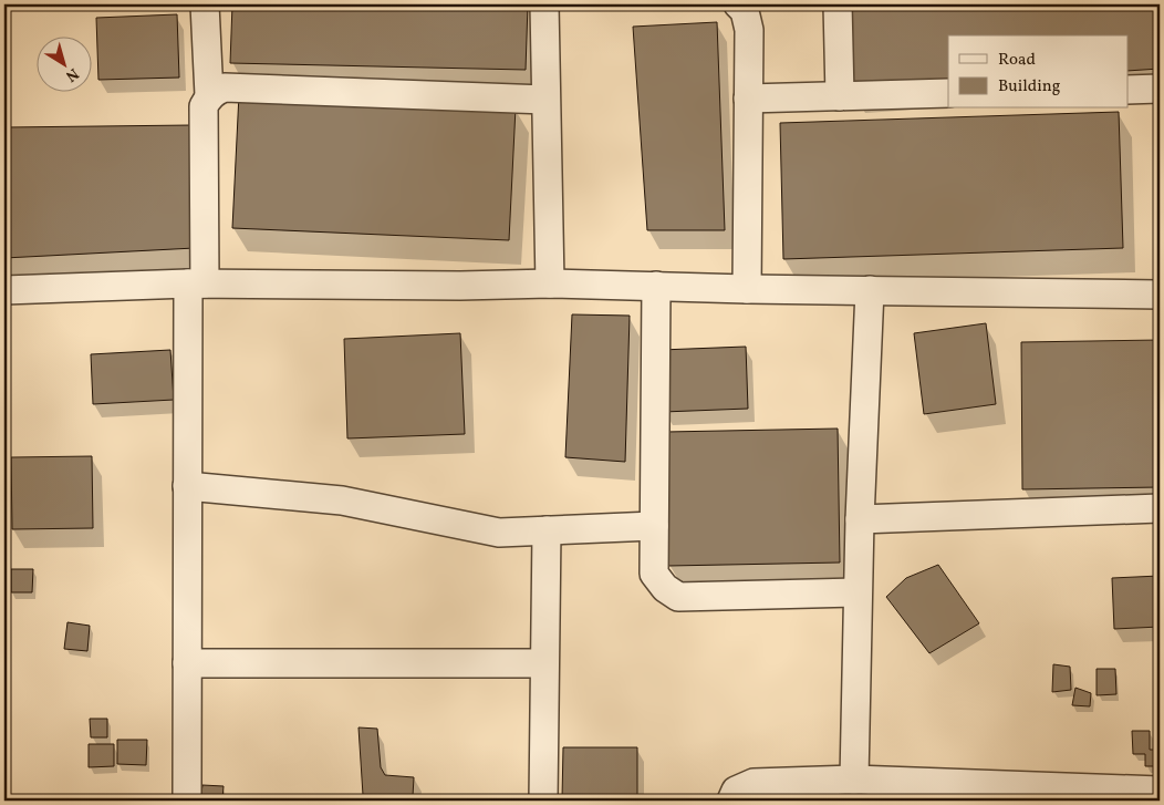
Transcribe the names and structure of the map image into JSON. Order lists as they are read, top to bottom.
{
  "legend": ["Road", "Building"],
  "north": "bottom right"
}
